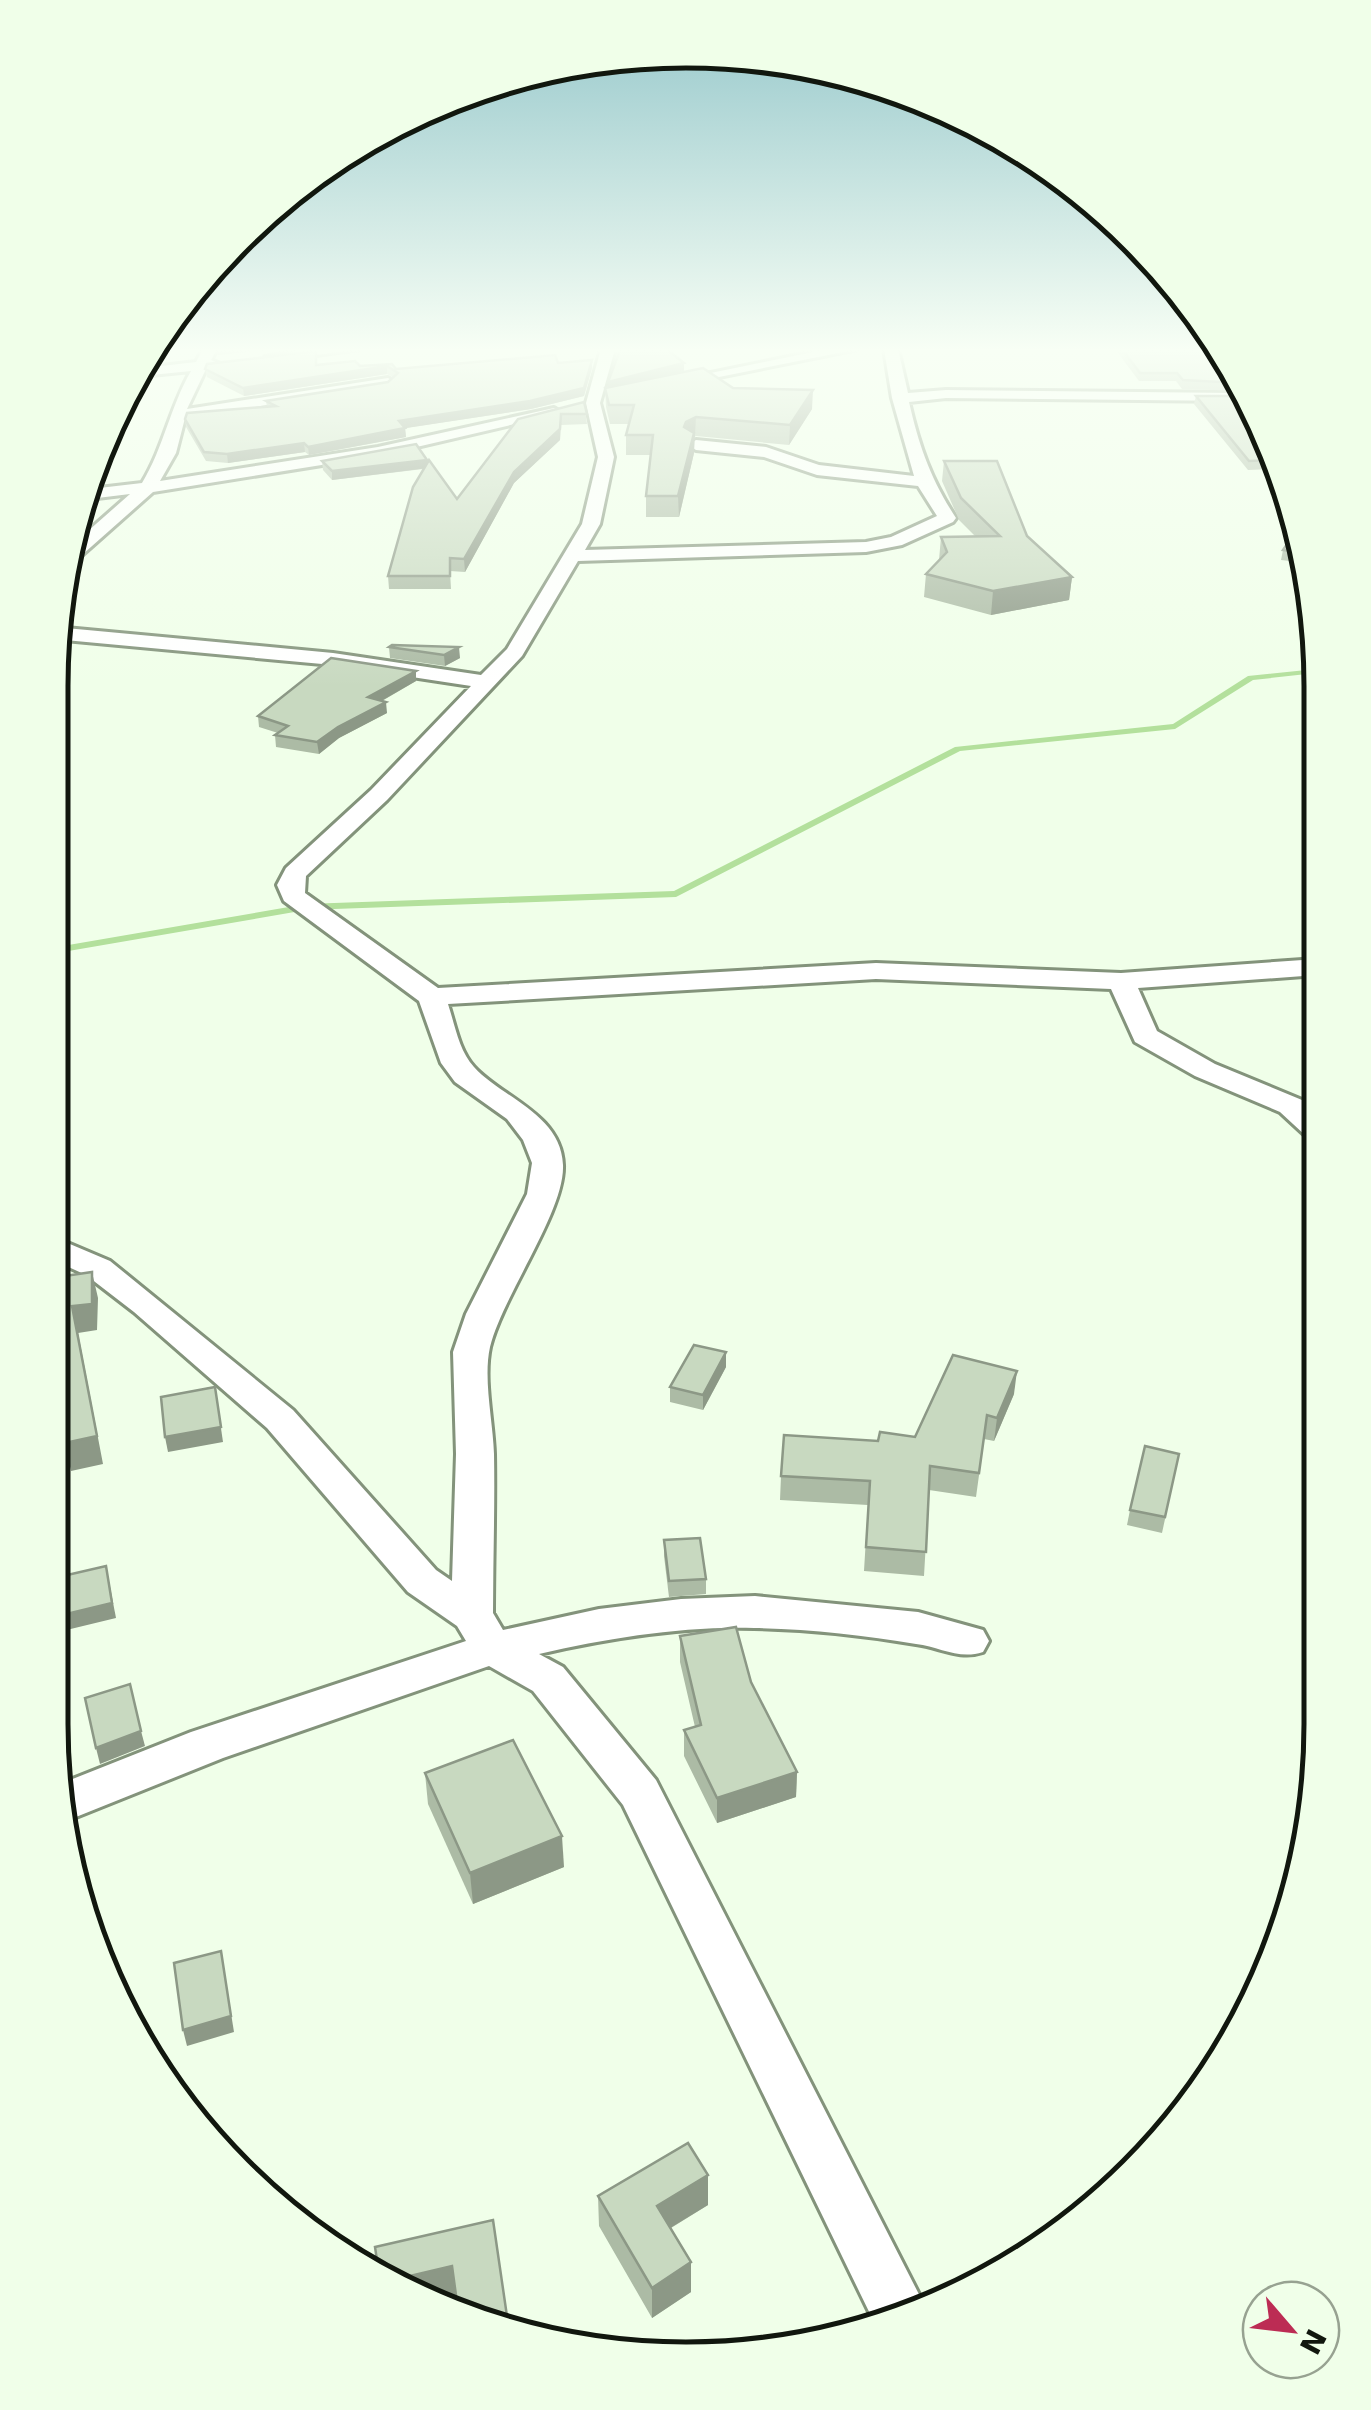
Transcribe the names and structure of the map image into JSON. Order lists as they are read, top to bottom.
{
  "north": "bottom right"
}
